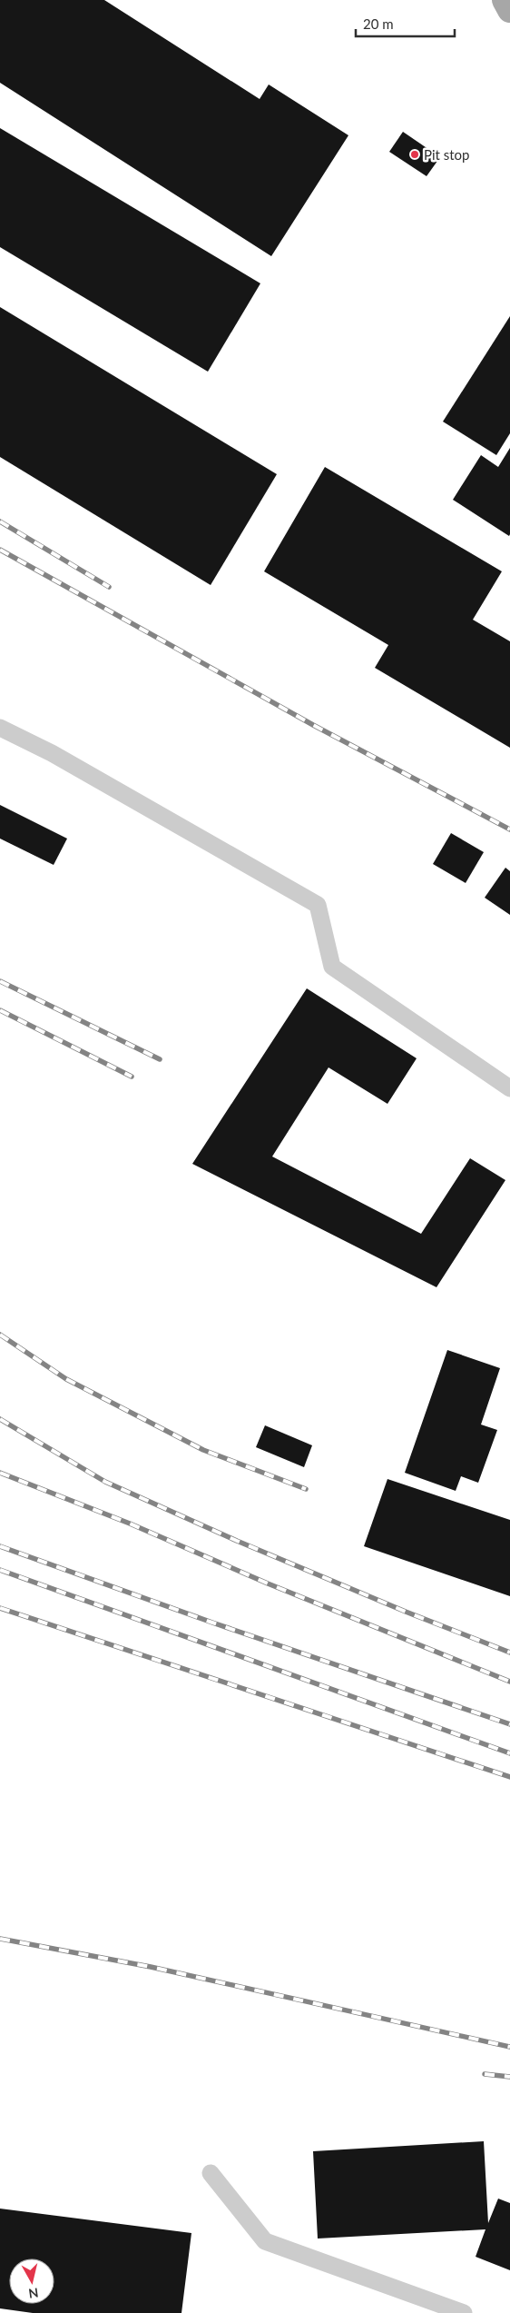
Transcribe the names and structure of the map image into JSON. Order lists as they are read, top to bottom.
{
  "places": ["Pit stop"],
  "scale_bar": "20 m",
  "north": "bottom"
}
